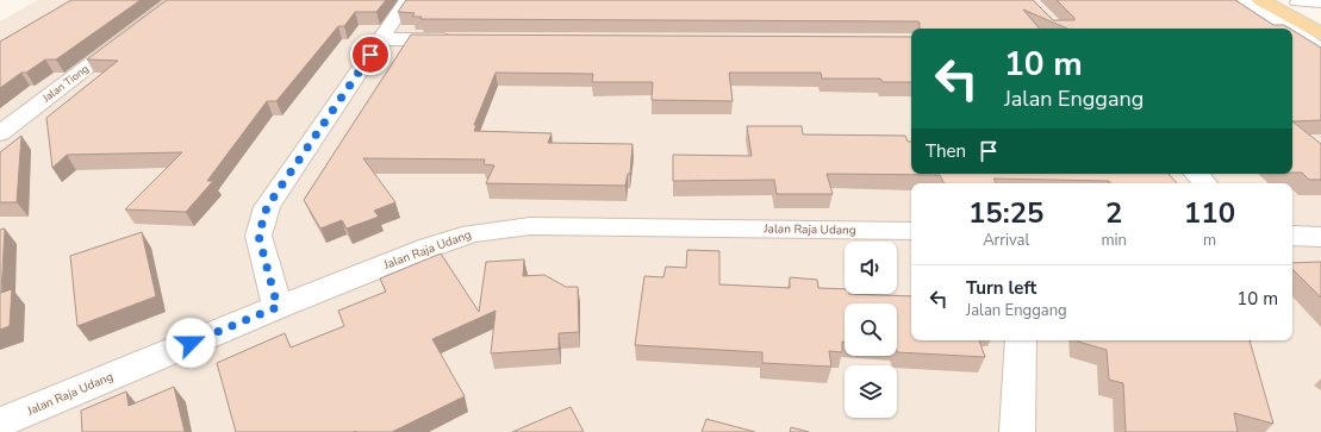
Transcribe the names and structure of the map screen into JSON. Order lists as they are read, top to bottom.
{
  "streets": {
    "street": ["Jalan Tiong", "Jalan Raja Udang"]
  },
  "page": {
    "turn": ["10 m", "Jalan Enggang"],
    "then": "Then",
    "eta": [
      "15:25",
      "Arrival",
      "2",
      "min",
      "110",
      "m"
    ],
    "list": [
      {
        "name": "Turn left",
        "note": "Jalan Enggang",
        "value": "10 m"
      }
    ]
  }
}
